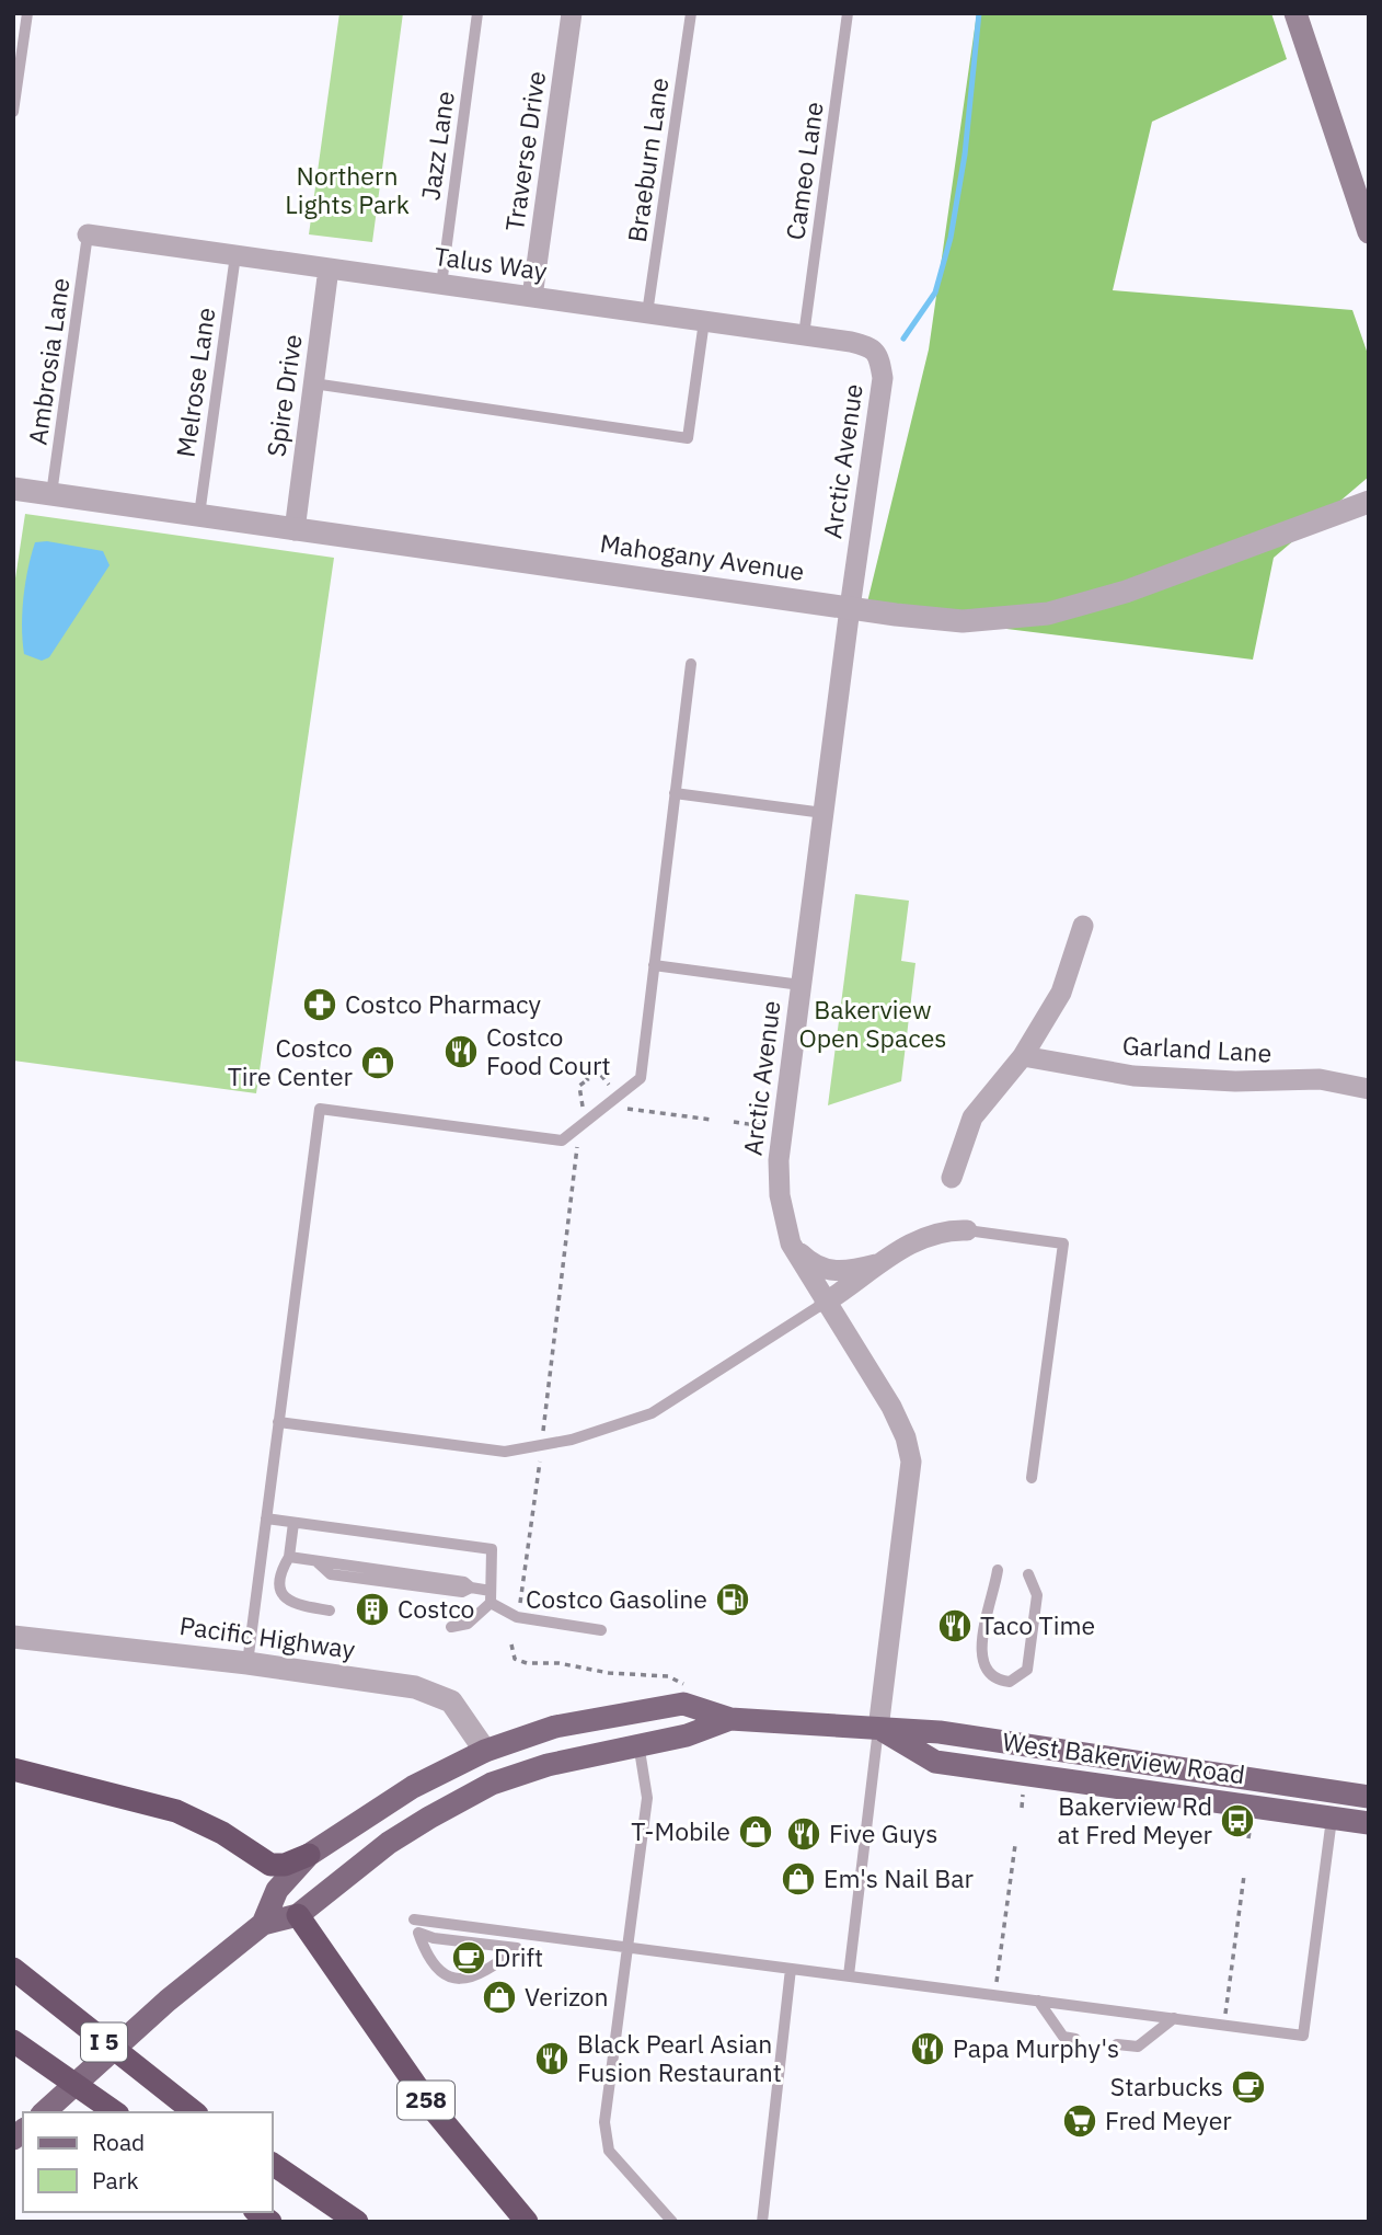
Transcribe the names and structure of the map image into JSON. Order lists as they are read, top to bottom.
{
  "streets": {
    "highway": ["I 5", "258"],
    "main road": ["West Bakerview Road"],
    "street": [
      "Traverse Drive",
      "Talus Way",
      "Spire Drive",
      "Arctic Avenue",
      "Mahogany Avenue",
      "Garland Lane",
      "Pacific Highway"
    ],
    "lane": [
      "Jazz Lane",
      "Braeburn Lane",
      "Cameo Lane",
      "Ambrosia Lane",
      "Melrose Lane"
    ]
  },
  "crossings": [
    ["Jazz Lane", "Talus Way"],
    ["Traverse Drive", "Talus Way"],
    ["Braeburn Lane", "Talus Way"],
    ["Cameo Lane", "Talus Way"],
    ["Talus Way", "Ambrosia Lane"],
    ["Talus Way", "Melrose Lane"],
    ["Talus Way", "Spire Drive"],
    ["Talus Way", "Arctic Avenue"],
    ["Ambrosia Lane", "Mahogany Avenue"],
    ["Melrose Lane", "Mahogany Avenue"],
    ["Spire Drive", "Mahogany Avenue"],
    ["Arctic Avenue", "Mahogany Avenue"],
    ["Arctic Avenue", "West Bakerview Road"],
    ["Pacific Highway", "West Bakerview Road"],
    ["West Bakerview Road", "258"]
  ],
  "parks": ["Northern Lights Park", "Bakerview Open Spaces"],
  "places": {
    "pharmacy": ["Costco Pharmacy"],
    "restaurant": [
      "Costco Food Court",
      "Taco Time",
      "Five Guys",
      "Papa Murphy's",
      "Black Pearl Asian Fusion Restaurant"
    ],
    "shop": [
      "Costco Tire Center",
      "T-Mobile",
      "Em's Nail Bar",
      "Verizon"
    ],
    "fuel station": ["Costco Gasoline"],
    "building": ["Costco"],
    "bus stop": ["Bakerview Rd at Fred Meyer"],
    "cafe": ["Drift", "Starbucks"],
    "supermarket": ["Fred Meyer"]
  },
  "legend": ["Road", "Park"]
}
